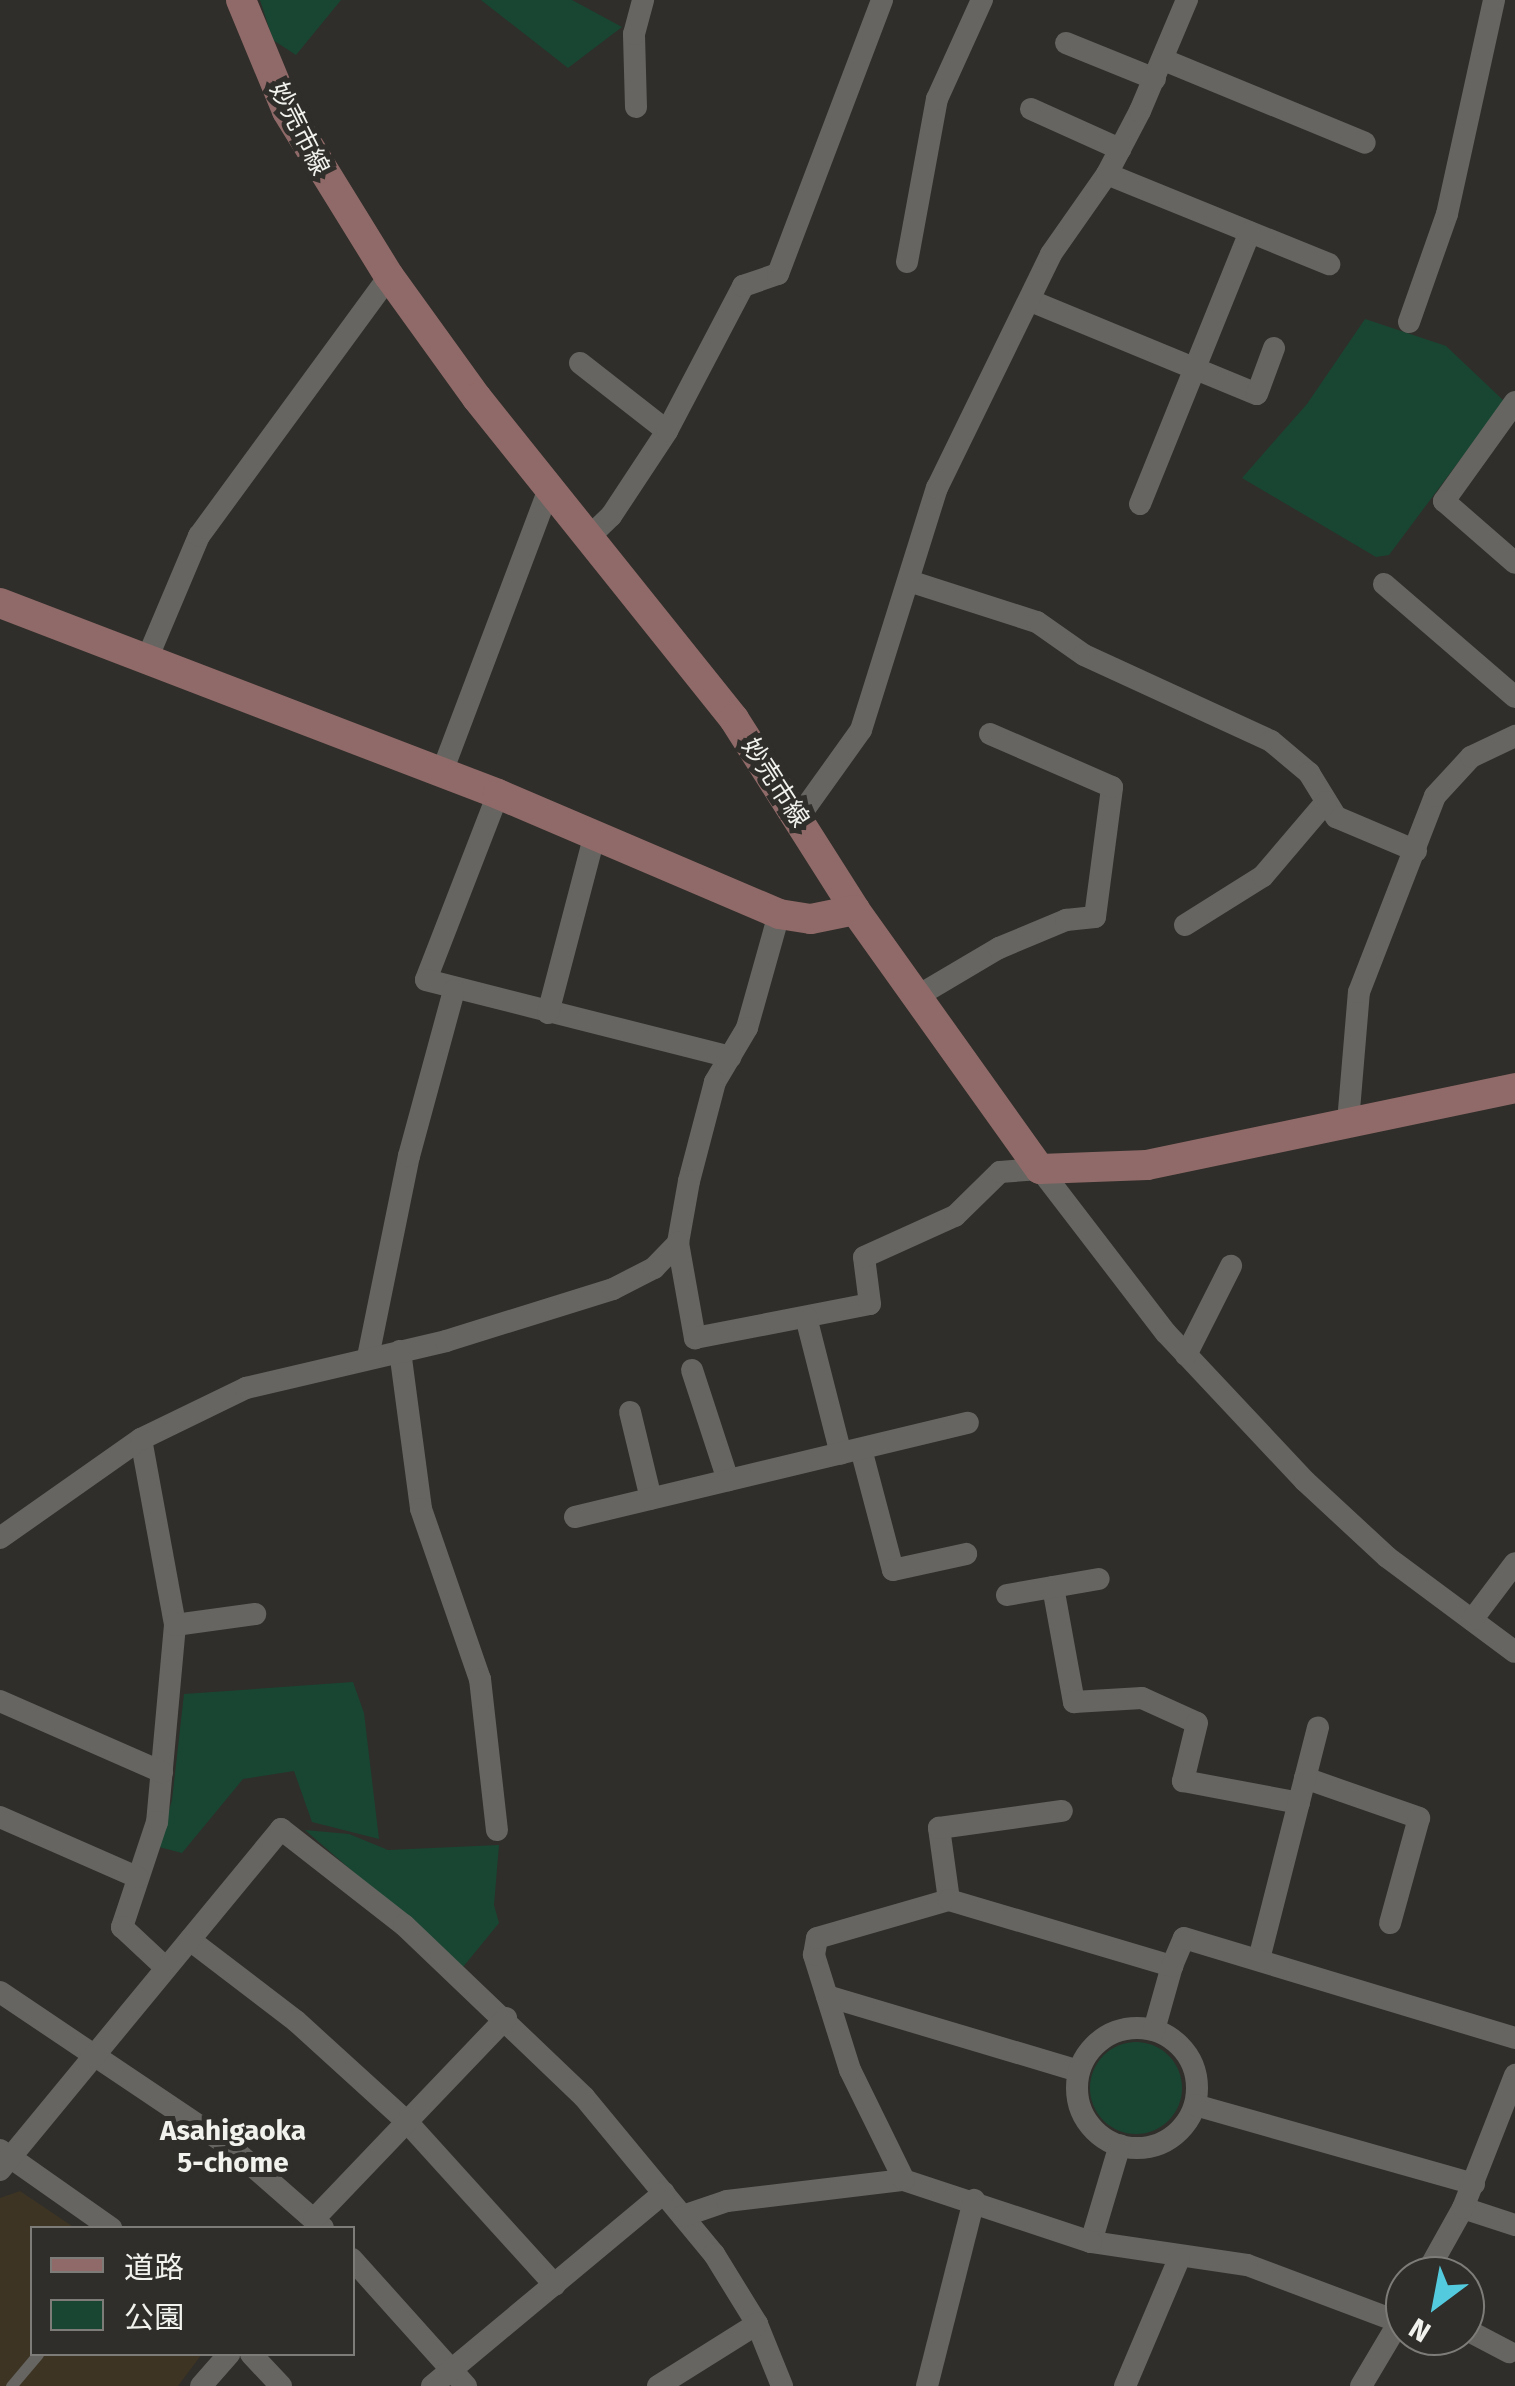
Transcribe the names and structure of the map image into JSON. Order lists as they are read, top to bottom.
{
  "streets": {
    "main road": ["妙売市線"]
  },
  "districts": ["Asahigaoka 5-chome"],
  "legend": ["道路", "公園"],
  "north": "bottom left"
}
